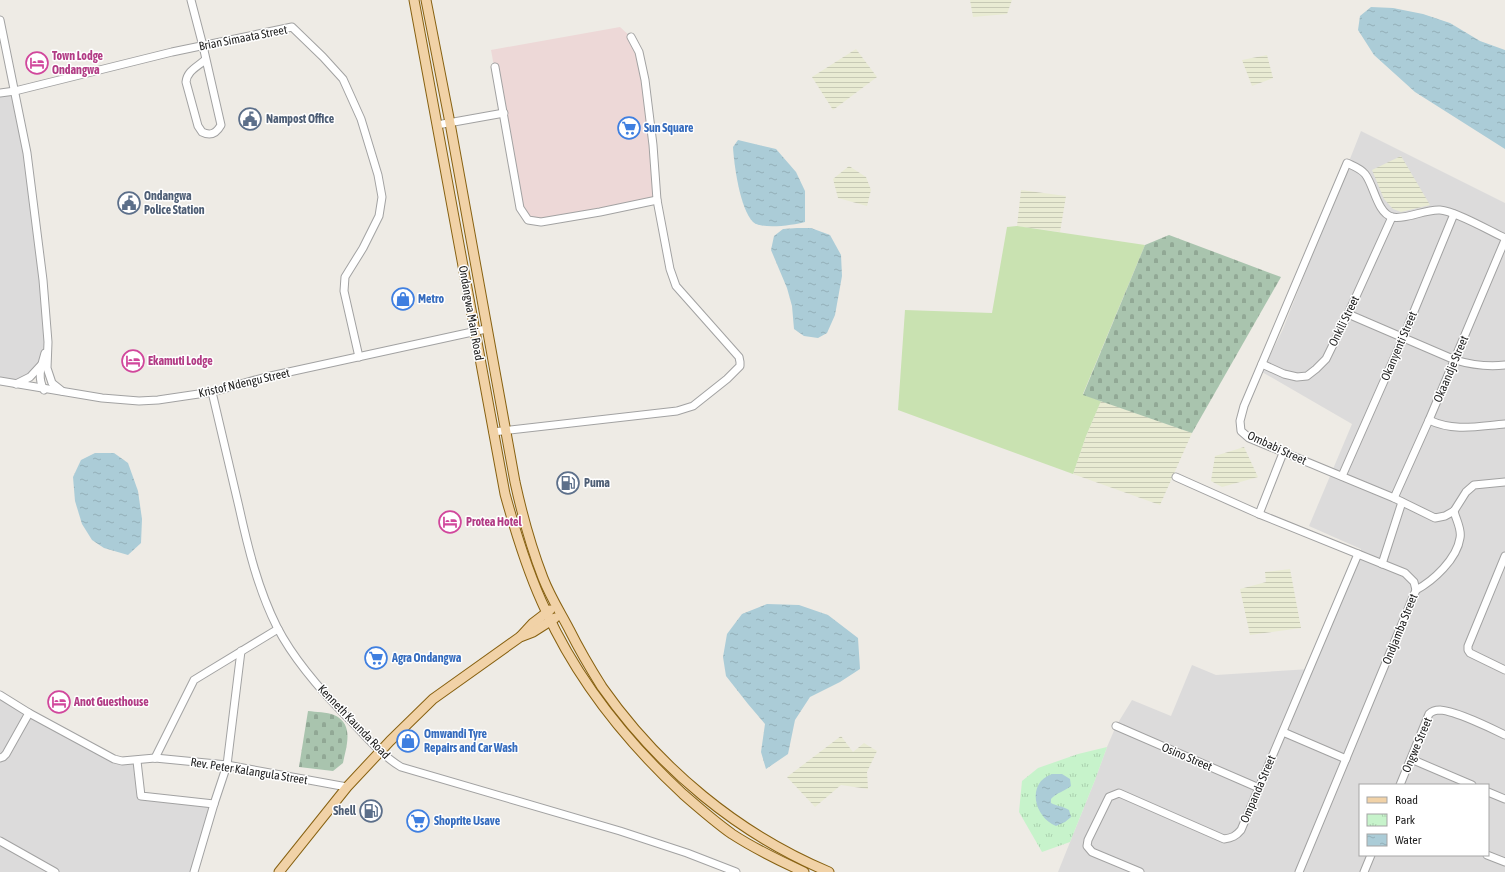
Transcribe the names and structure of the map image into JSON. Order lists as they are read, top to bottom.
{
  "streets": {
    "main road": ["Ondangwa Main Road"],
    "street": [
      "Brian Simaata Street",
      "Onkili Street",
      "Okanyenti Street",
      "Okaandje Street",
      "Kristof Ndengu Street",
      "Ombabi Street",
      "Ondjamba Street",
      "Kenneth Kaunda Road",
      "Ongwe Street",
      "Osino Street",
      "Rev. Peter Kalangula Street",
      "Ompanda Street"
    ]
  },
  "crossings": [
    ["Brian Simaata Street", "Kristof Ndengu Street"],
    ["Ondangwa Main Road", "Kristof Ndengu Street"],
    ["Onkili Street", "Ombabi Street"],
    ["Okanyenti Street", "Ombabi Street"],
    ["Okaandje Street", "Ombabi Street"],
    ["Kristof Ndengu Street", "Kenneth Kaunda Road"],
    ["Ondjamba Street", "Ompanda Street"],
    ["Osino Street", "Ompanda Street"]
  ],
  "places": {
    "hotel": [
      "Town Lodge Ondangwa",
      "Ekamuti Lodge",
      "Protea Hotel",
      "Anot Guesthouse"
    ],
    "public building": ["Nampost Office", "Ondangwa Police Station"],
    "supermarket": ["Sun Square", "Agra Ondangwa", "Shoprite Usave"],
    "shop": ["Metro", "Omwandi Tyre Repairs and Car Wash"],
    "fuel station": ["Puma", "Shell"]
  },
  "legend": ["Road", "Park", "Water"]
}
